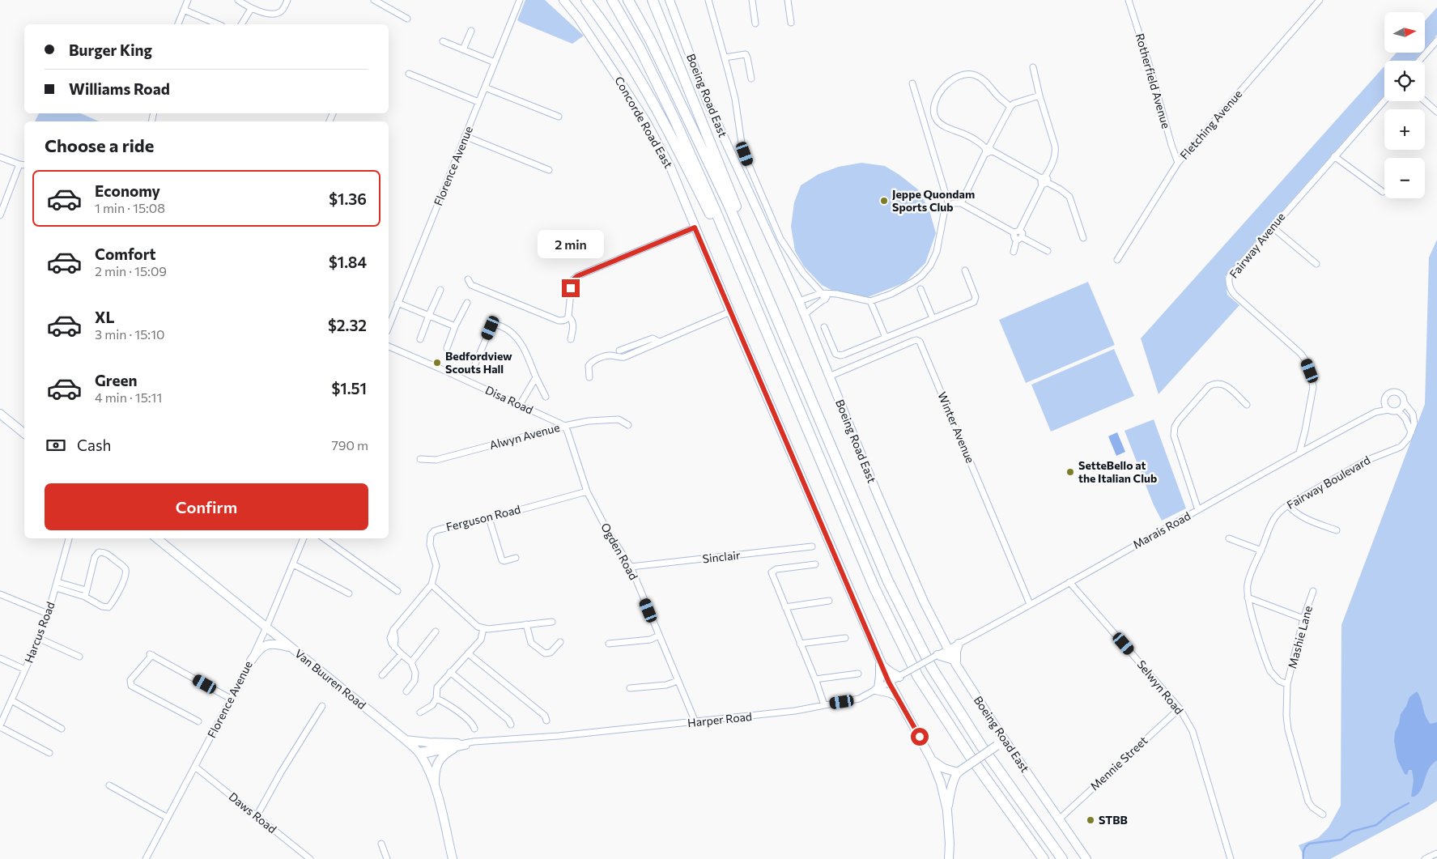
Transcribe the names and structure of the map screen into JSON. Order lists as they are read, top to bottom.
{
  "streets": {
    "main road": ["Boeing Road East", "Concorde Road East", "Van Buuren Road"],
    "street": [
      "Rotherfield Avenue",
      "Fletching Avenue",
      "Florence Avenue",
      "Fairway Avenue",
      "Disa Road",
      "Winter Avenue",
      "Alwyn Avenue",
      "Fairway Boulevard",
      "Ferguson Road",
      "Marais Road",
      "Ogden Road",
      "Sinclair",
      "Harcus Road",
      "Mashie Lane",
      "Selwyn Road",
      "Harper Road",
      "Mennie Street",
      "Daws Road"
    ]
  },
  "crossings": [
    ["Rotherfield Avenue", "Fletching Avenue"],
    ["Boeing Road East", "Winter Avenue"],
    ["Boeing Road East", "Marais Road"],
    ["Boeing Road East", "Harper Road"],
    ["Boeing Road East", "Mennie Street"],
    ["Concorde Road East", "Harper Road"],
    ["Florence Avenue", "Van Buuren Road"],
    ["Florence Avenue", "Daws Road"],
    ["Fairway Avenue", "Marais Road"],
    ["Disa Road", "Alwyn Avenue"],
    ["Disa Road", "Ogden Road"],
    ["Winter Avenue", "Marais Road"],
    ["Alwyn Avenue", "Ogden Road"],
    ["Fairway Boulevard", "Mashie Lane"],
    ["Ferguson Road", "Ogden Road"],
    ["Marais Road", "Selwyn Road"],
    ["Marais Road", "Harper Road"],
    ["Ogden Road", "Sinclair"],
    ["Ogden Road", "Harper Road"],
    ["Van Buuren Road", "Harper Road"],
    ["Selwyn Road", "Mennie Street"]
  ],
  "places": [
    "Jeppe Quondam Sports Club",
    "Bedfordview Scouts Hall",
    "SetteBello at the Italian Club",
    "STBB"
  ],
  "north": "right",
  "page": {
    "map_buttons": ["+", "−"],
    "banner": ["Burger King", "Williams Road"],
    "heading": "Choose a ride",
    "list": [
      {
        "name": "Economy",
        "note": "1 min · 15:08",
        "value": "$1.36"
      },
      {
        "name": "Comfort",
        "note": "2 min · 15:09",
        "value": "$1.84"
      },
      {
        "name": "XL",
        "note": "3 min · 15:10",
        "value": "$2.32"
      },
      {
        "name": "Green",
        "note": "4 min · 15:11",
        "value": "$1.51"
      }
    ],
    "bubble": "2 min",
    "pay": ["Cash", "790 m"],
    "buttons": "Confirm"
  }
}
